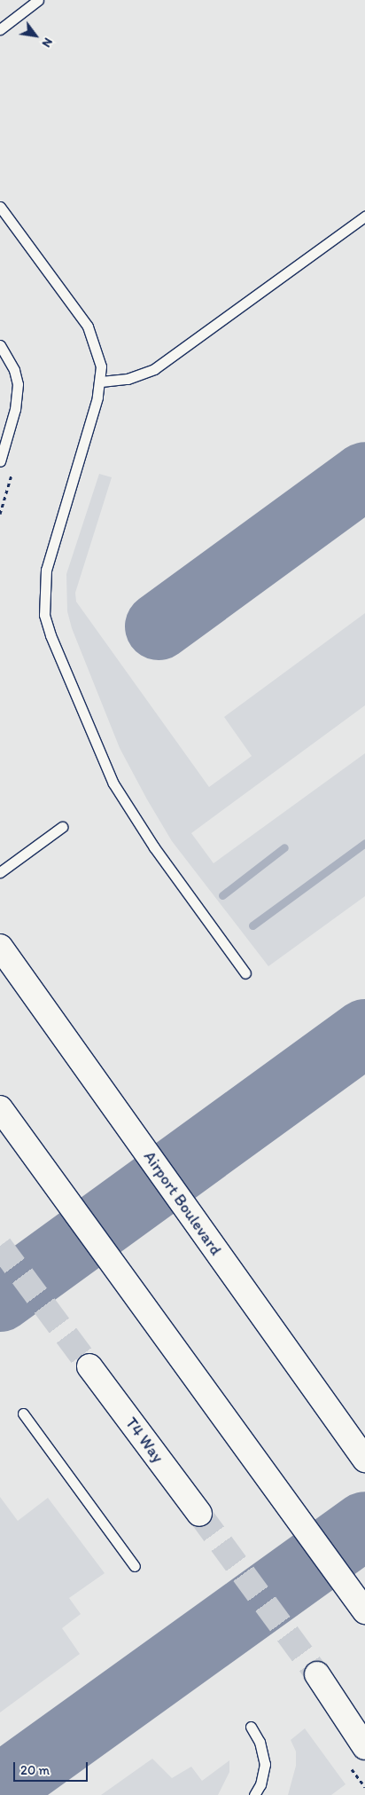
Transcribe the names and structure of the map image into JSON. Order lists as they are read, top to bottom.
{
  "streets": {
    "main road": ["Airport Boulevard", "T4 Way"]
  },
  "scale_bar": "20 m",
  "north": "bottom right"
}
